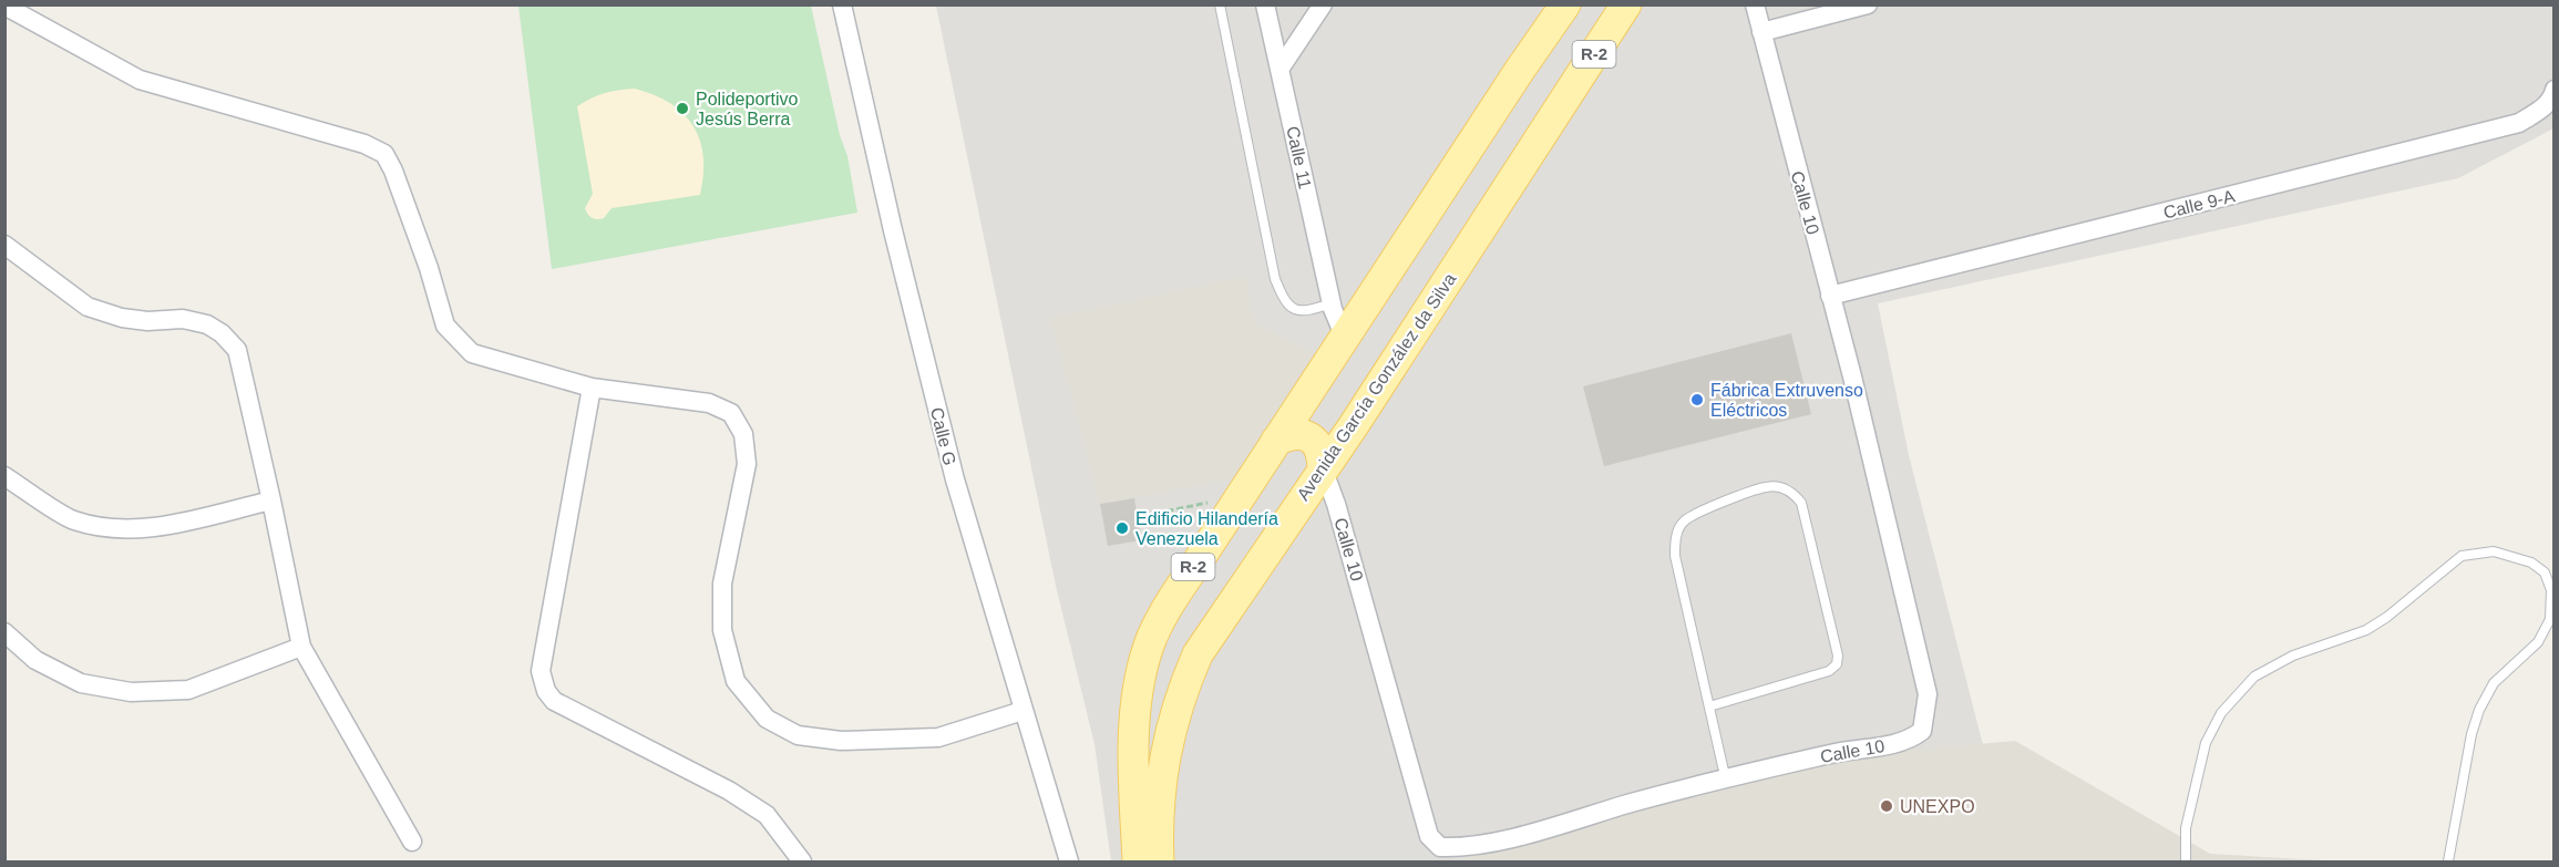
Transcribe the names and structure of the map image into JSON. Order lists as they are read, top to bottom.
{
  "streets": {
    "main road": ["R-2", "Avenida García González da Silva"],
    "street": [
      "Calle 11",
      "Calle 10",
      "Calle 9-A",
      "Calle G"
    ]
  },
  "crossings": [
    ["R-2", "Calle 11"],
    ["Calle 10", "Calle 9-A"],
    ["Calle 10", "Avenida García González da Silva"]
  ],
  "places": [
    "Polideportivo Jesús Berra",
    "Fábrica Extruvenso Eléctricos",
    "Edificio Hilandería Venezuela",
    "UNEXPO"
  ]
}
